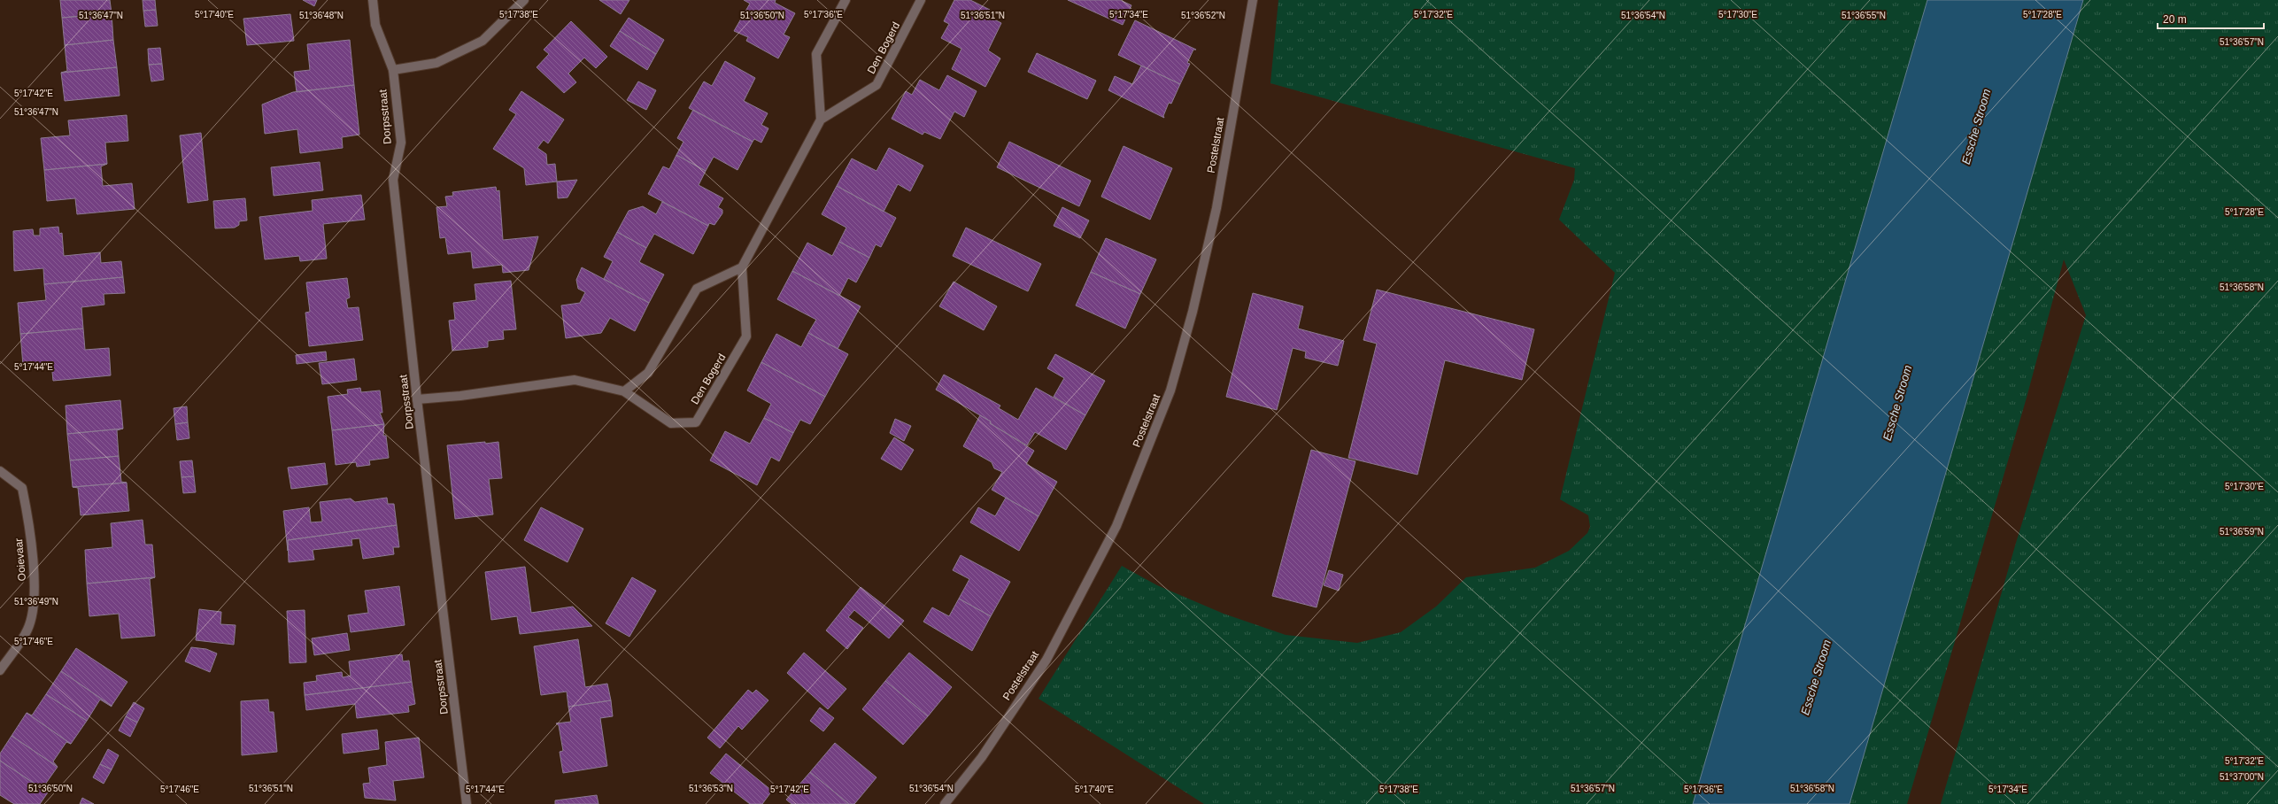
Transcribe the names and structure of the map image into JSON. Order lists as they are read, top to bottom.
{
  "streets": {
    "street": [
      "Den Bogerd",
      "Dorpsstraat",
      "Postelstraat",
      "Ooievaar"
    ]
  },
  "crossings": [
    ["Den Bogerd", "Dorpsstraat"]
  ],
  "water": ["Essche Stroom"],
  "scale_bar": "20 m",
  "coordinates": [
    "5°17'36\"E",
    "5°17'40\"E",
    "5°17'38\"E",
    "5°17'34\"E",
    "5°17'32\"E",
    "5°17'30\"E",
    "5°17'28\"E",
    "51°36'47\"N",
    "51°36'48\"N",
    "51°36'55\"N",
    "51°36'50\"N",
    "51°36'51\"N",
    "51°36'52\"N",
    "51°36'54\"N",
    "51°36'57\"N",
    "5°17'42\"E",
    "51°36'58\"N",
    "5°17'44\"E",
    "51°36'59\"N",
    "51°36'49\"N",
    "5°17'46\"E",
    "51°37'00\"N",
    "51°36'53\"N"
  ]
}
